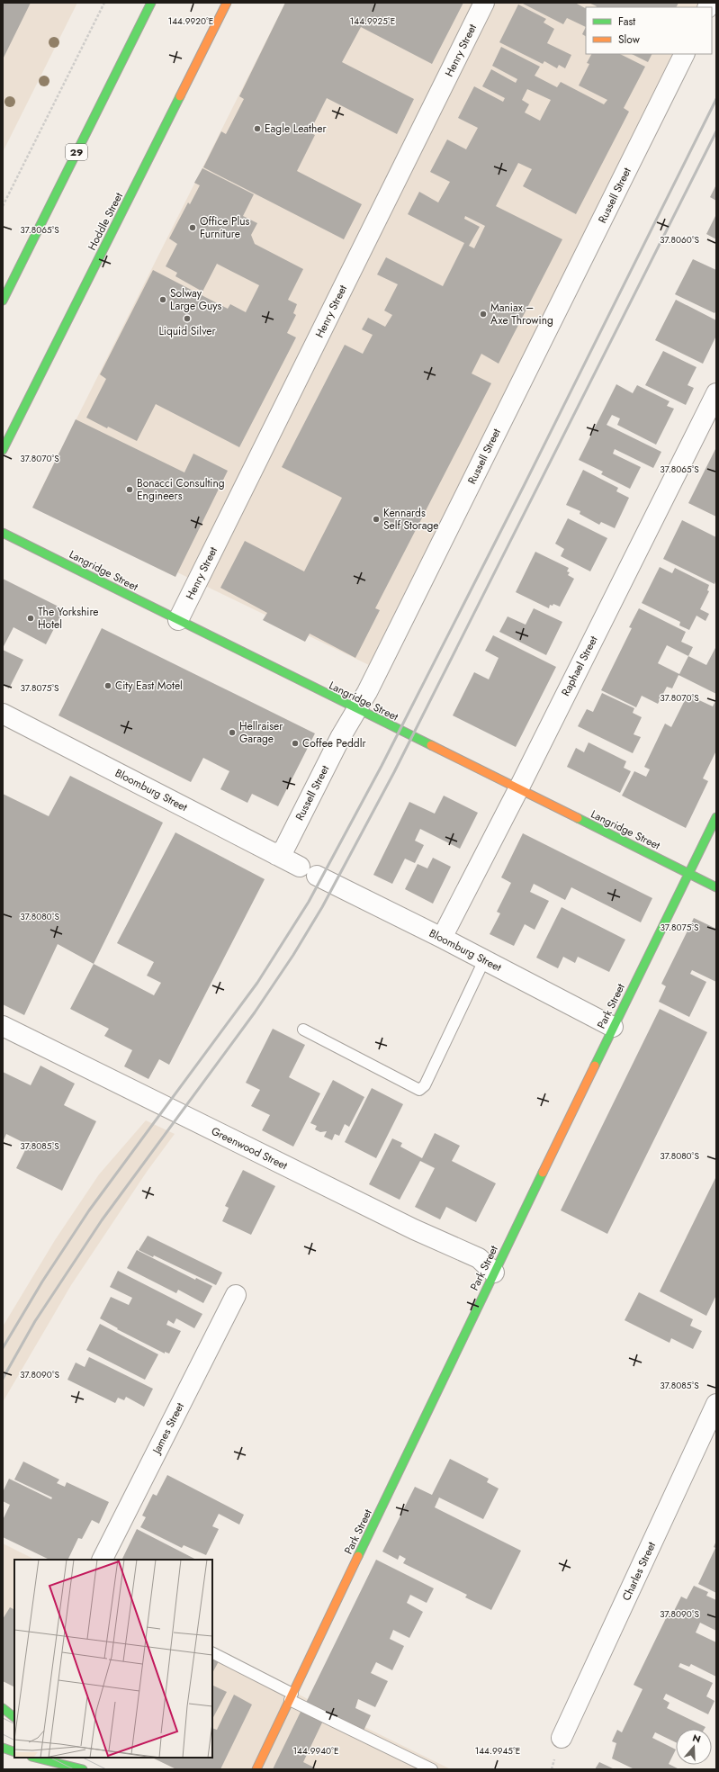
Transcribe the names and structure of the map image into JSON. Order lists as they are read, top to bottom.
{
  "streets": {
    "main road": [
      "29",
      "Hoddle Street",
      "Langridge Street",
      "Park Street"
    ],
    "street": [
      "Henry Street",
      "Russell Street",
      "Raphael Street",
      "Bloomburg Street",
      "Greenwood Street",
      "James Street",
      "Charles Street"
    ]
  },
  "crossings": [
    ["Henry Street", "Langridge Street"],
    ["Russell Street", "Langridge Street"],
    ["Russell Street", "Bloomburg Street"],
    ["Langridge Street", "Raphael Street"],
    ["Langridge Street", "Park Street"],
    ["Raphael Street", "Bloomburg Street"],
    ["Bloomburg Street", "Park Street"],
    ["Park Street", "Greenwood Street"]
  ],
  "places": [
    "Eagle Leather",
    "Office Plus Furniture",
    "Solway Large Guys",
    "Maniax – Axe Throwing",
    "Liquid Silver",
    "Bonacci Consulting Engineers",
    "Kennards Self Storage",
    "The Yorkshire Hotel",
    "City East Motel",
    "Hellraiser Garage",
    "Coffee Peddlr"
  ],
  "legend": ["Fast", "Slow"],
  "north": "top",
  "coordinates": [
    "144.9920°E",
    "144.9925°E",
    "37.8065°S",
    "37.8060°S",
    "37.8070°S",
    "37.8075°S",
    "37.8080°S",
    "37.8085°S",
    "37.8090°S",
    "144.9940°E",
    "144.9945°E"
  ]
}
